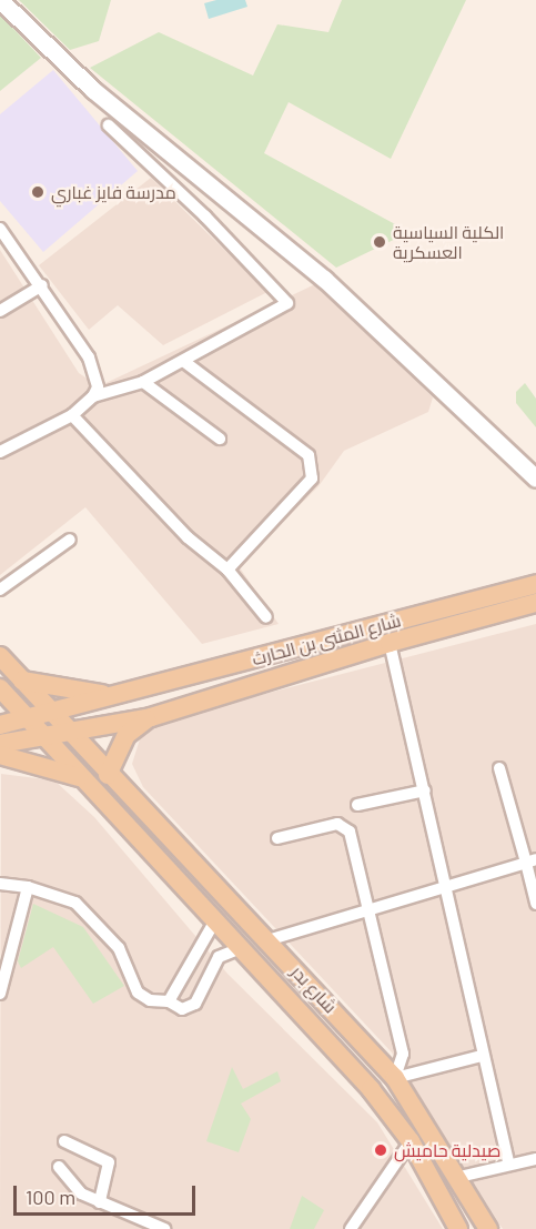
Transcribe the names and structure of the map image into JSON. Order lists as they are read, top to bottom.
{
  "streets": {
    "main road": ["شارع المثنى بن الحارث", "شارع بدر"]
  },
  "crossings": [
    ["شارع المثنى بن الحارث", "شارع بدر"]
  ],
  "places": ["مدرسة فايز غباري", "الكلية السياسية العسكرية", "صيدلية حاميش"],
  "scale_bar": "100 m"
}
